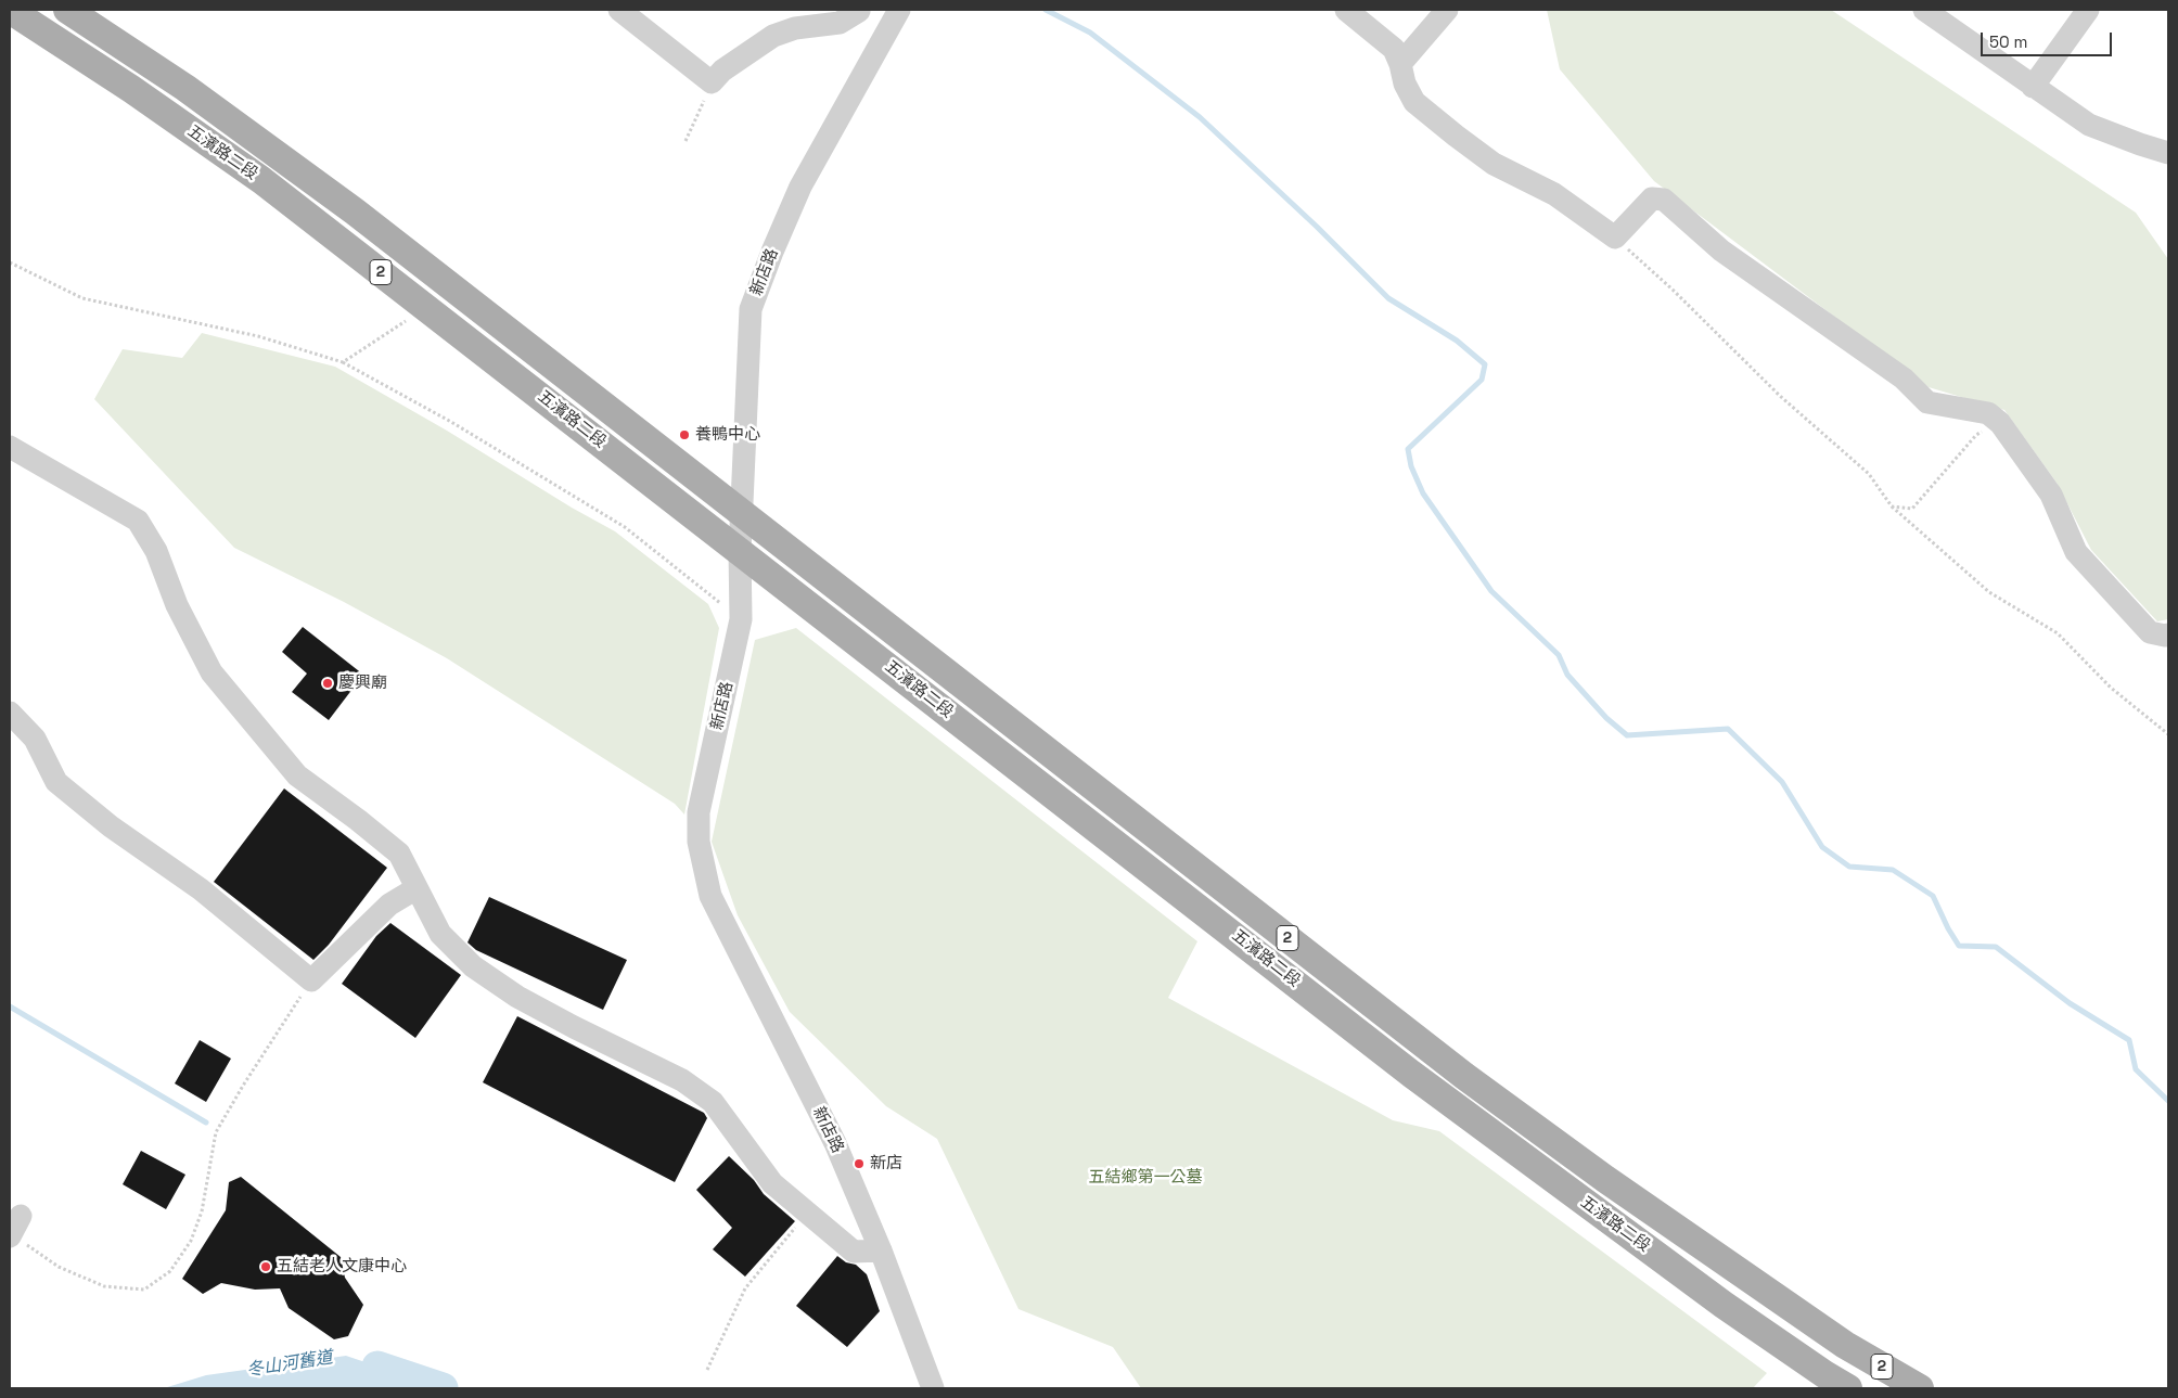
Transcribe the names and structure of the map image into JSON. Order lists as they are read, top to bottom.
{
  "streets": {
    "main road": ["五濱路二段", "2"],
    "street": ["新店路"]
  },
  "crossings": [
    ["五濱路二段", "2"],
    ["五濱路二段", "新店路"]
  ],
  "water": ["冬山河舊道"],
  "parks": ["五結鄉第一公墓"],
  "places": [
    "養鴨中心",
    "慶興廟",
    "新店",
    "五結老人文康中心"
  ],
  "scale_bar": "50 m"
}
